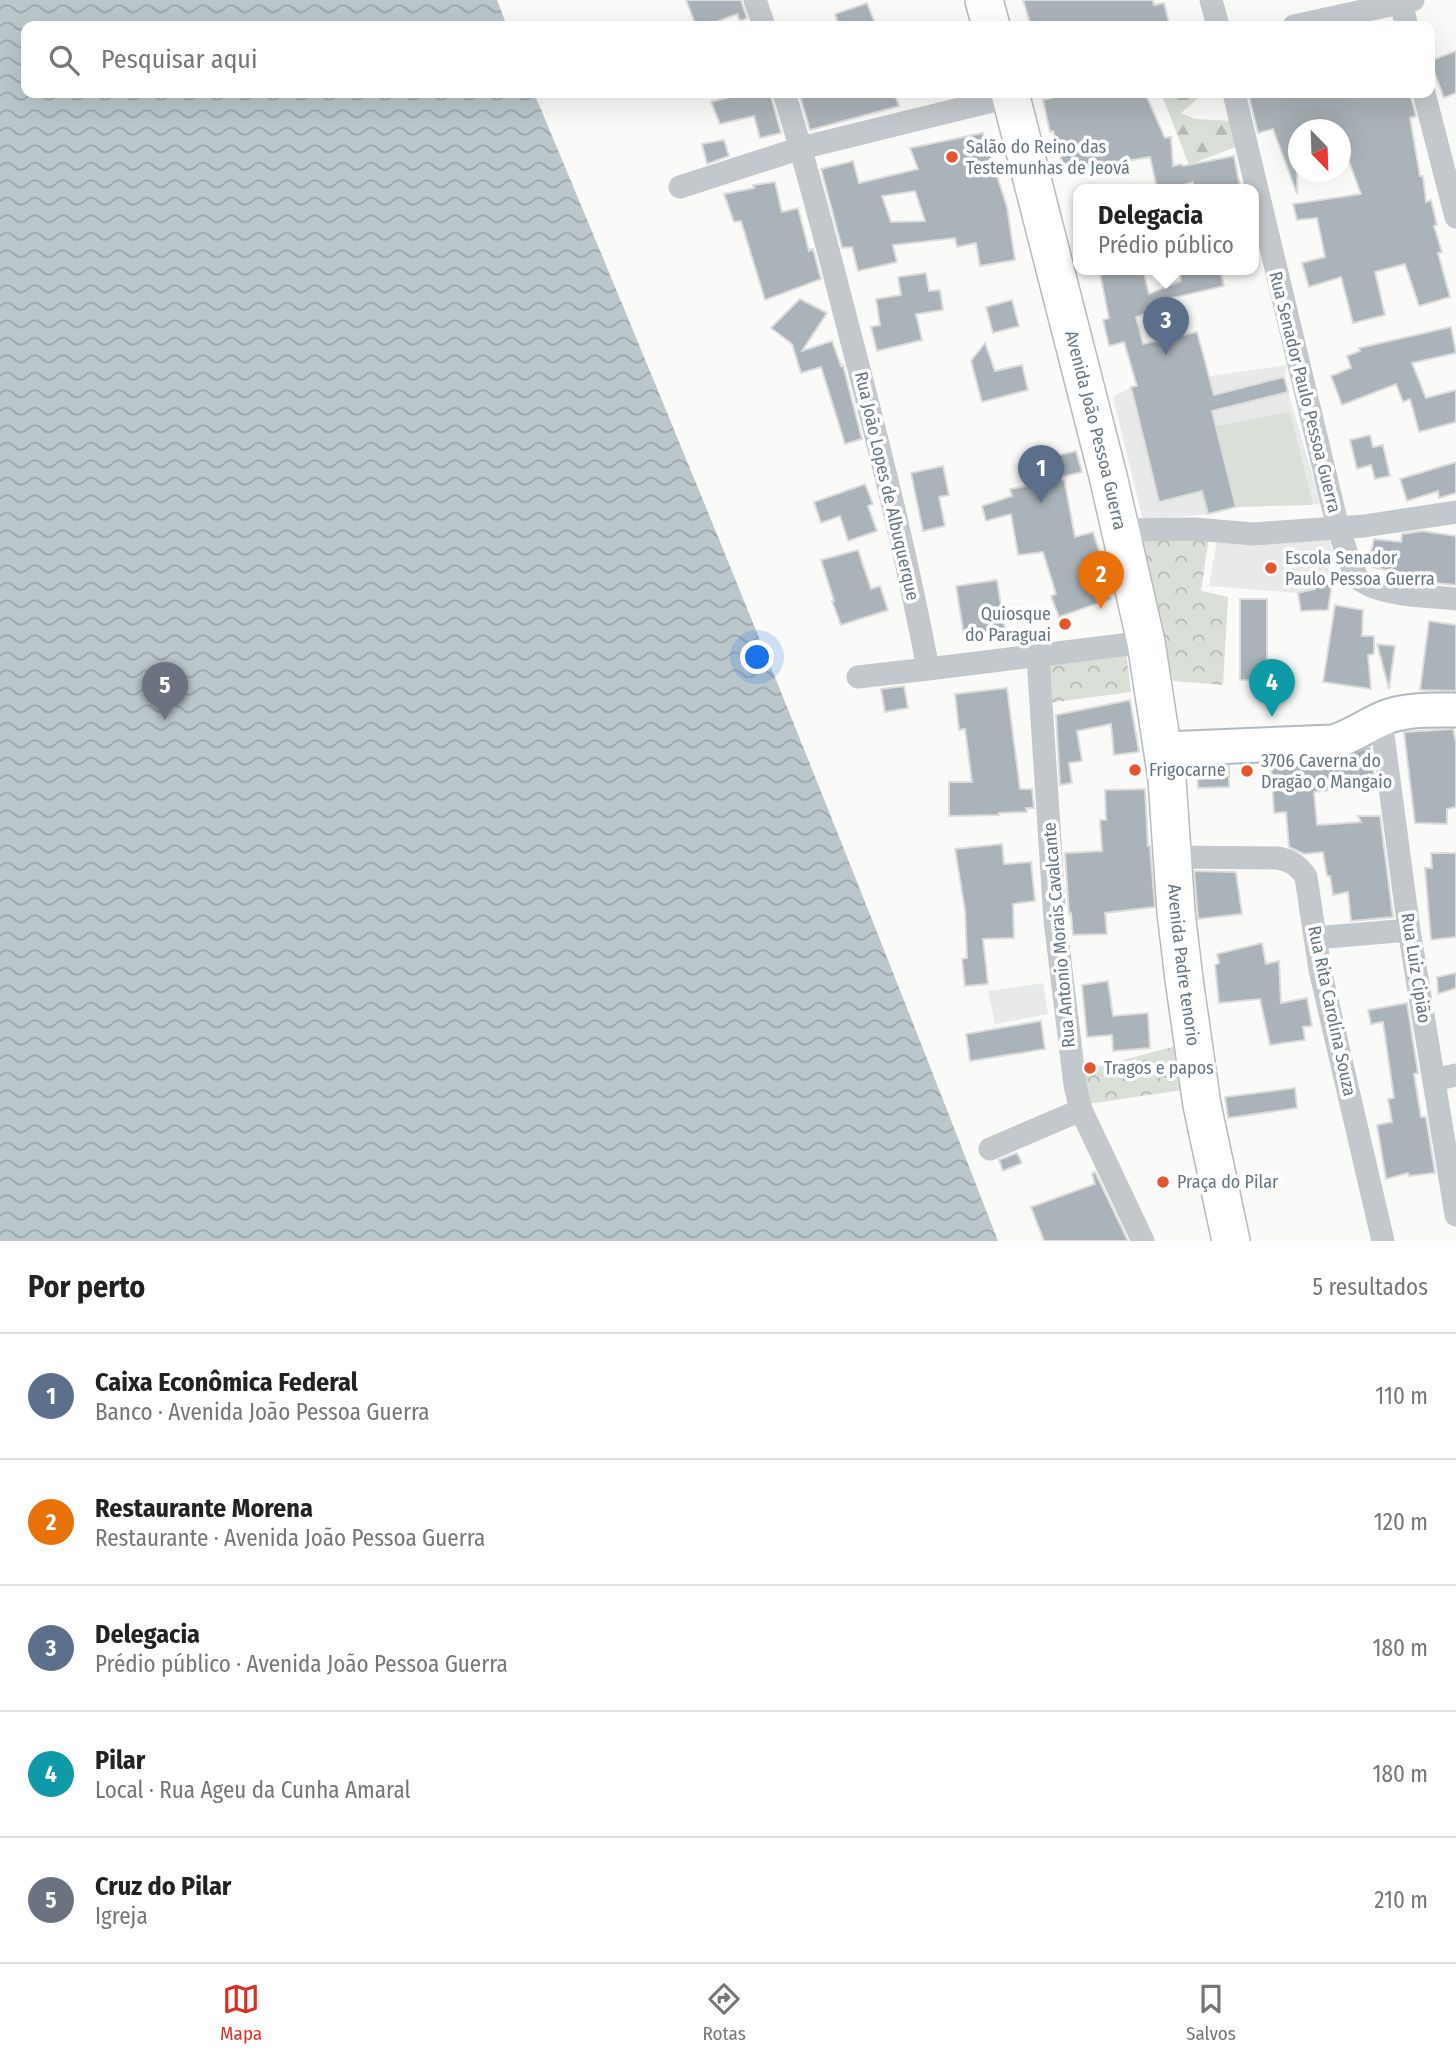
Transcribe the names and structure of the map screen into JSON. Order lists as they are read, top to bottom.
{
  "streets": {
    "main road": ["Avenida João Pessoa Guerra", "Avenida Padre tenorio"],
    "street": [
      "Rua Senador Paulo Pessoa Guerra",
      "Rua João Lopes de Albuquerque",
      "Rua Antonio Morais Cavalcante",
      "Rua Luiz Cipião",
      "Rua Rita Carolina Souza"
    ]
  },
  "crossings": [
    ["Avenida João Pessoa Guerra", "Avenida Padre tenorio"],
    ["Avenida Padre tenorio", "Rua Rita Carolina Souza"]
  ],
  "places": [
    "Salão do Reino das Testemunhas de Jeová",
    "Escola Senador Paulo Pessoa Guerra",
    "Quiosque do Paraguai",
    "Frigocarne",
    "3706 Caverna do Dragão o Mangaio",
    "Tragos e papos",
    "Praça do Pilar"
  ],
  "north": "bottom right",
  "page": {
    "search": "Pesquisar aqui",
    "popup": ["Delegacia", "Prédio público"],
    "pins": [
      "3",
      "1",
      "2",
      "4",
      "5"
    ],
    "heading": ["Por perto", "5 resultados"],
    "list": [
      {
        "mark": "1",
        "name": "Caixa Econômica Federal",
        "note": "Banco · Avenida João Pessoa Guerra",
        "value": "110 m"
      },
      {
        "mark": "2",
        "name": "Restaurante Morena",
        "note": "Restaurante · Avenida João Pessoa Guerra",
        "value": "120 m"
      },
      {
        "mark": "3",
        "name": "Delegacia",
        "note": "Prédio público · Avenida João Pessoa Guerra",
        "value": "180 m"
      },
      {
        "mark": "4",
        "name": "Pilar",
        "note": "Local · Rua Ageu da Cunha Amaral",
        "value": "180 m"
      },
      {
        "mark": "5",
        "name": "Cruz do Pilar",
        "note": "Igreja",
        "value": "210 m"
      }
    ],
    "nav": ["Mapa", "Rotas", "Salvos"]
  }
}
